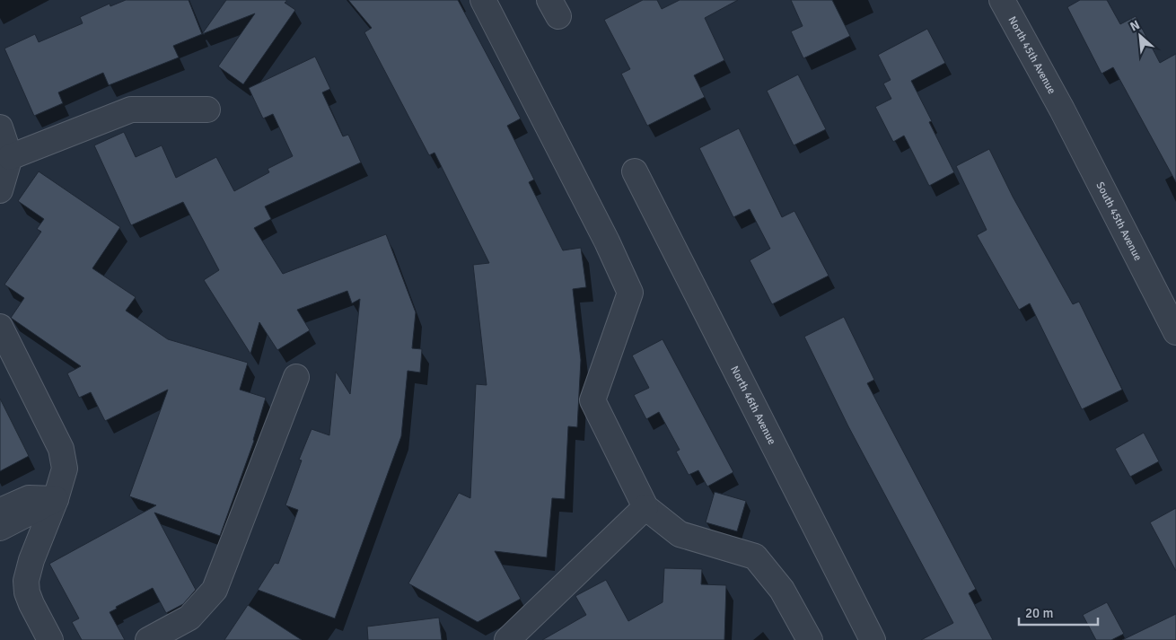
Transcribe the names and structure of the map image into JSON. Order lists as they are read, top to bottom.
{
  "streets": {
    "street": ["North 45th Avenue", "South 45th Avenue", "North 46th Avenue"]
  },
  "crossings": [
    ["North 45th Avenue", "South 45th Avenue"]
  ],
  "scale_bar": "20 m",
  "north": "top left"
}
